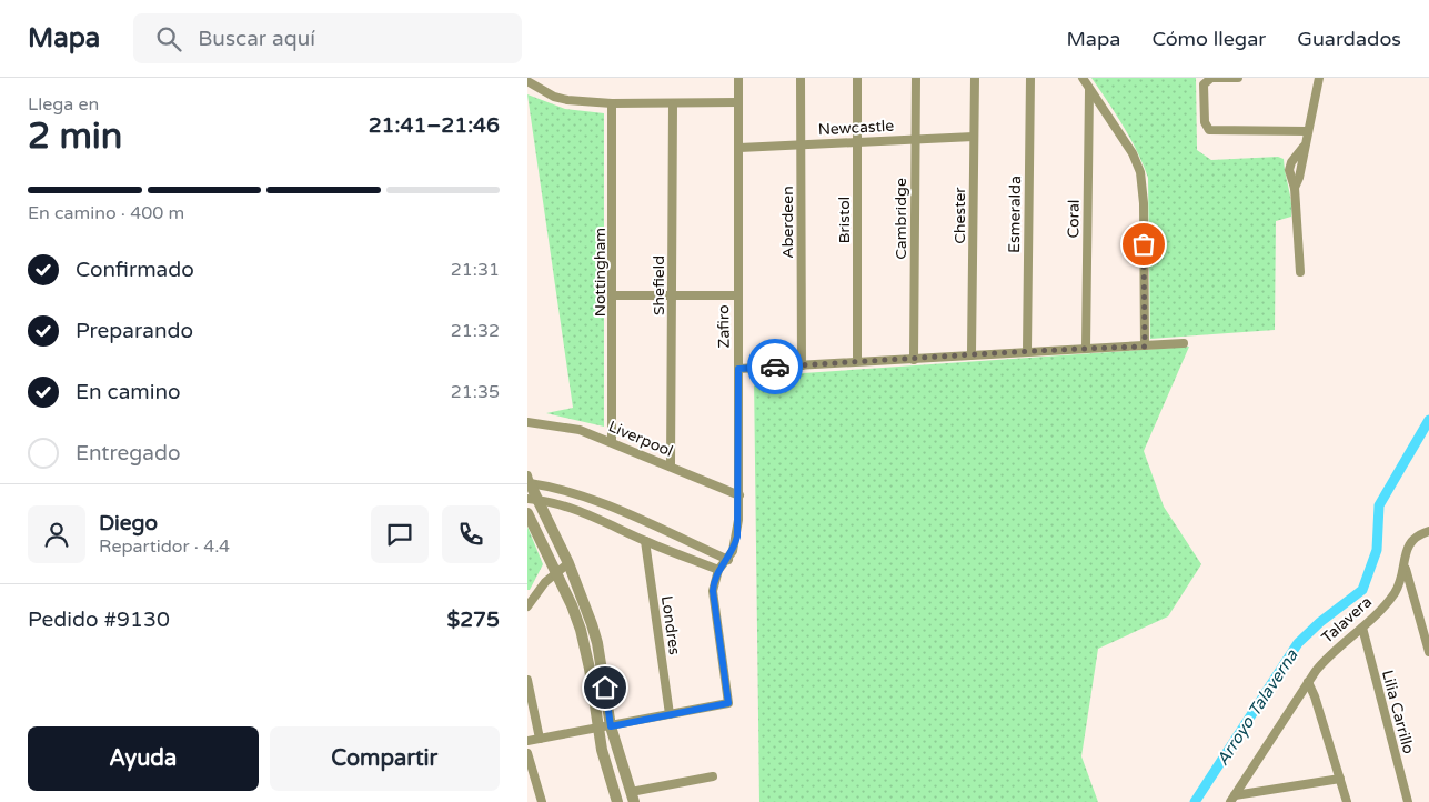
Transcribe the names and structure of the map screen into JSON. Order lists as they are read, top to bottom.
{
  "streets": {
    "street": [
      "Newcastle",
      "Esmeralda",
      "Chester",
      "Cambridge",
      "Coral",
      "Bristol",
      "Aberdeen",
      "Nottingham",
      "Shefield",
      "Zafiro",
      "Liverpool",
      "Talavera",
      "Londres",
      "Lilia Carrillo"
    ]
  },
  "crossings": [
    ["Newcastle", "Chester"],
    ["Newcastle", "Cambridge"],
    ["Newcastle", "Bristol"],
    ["Newcastle", "Aberdeen"],
    ["Newcastle", "Zafiro"],
    ["Nottingham", "Liverpool"],
    ["Shefield", "Liverpool"],
    ["Zafiro", "Liverpool"],
    ["Talavera", "Lilia Carrillo"]
  ],
  "water": ["Arroyo Talaverna"],
  "page": {
    "header": "Mapa",
    "search": "Buscar aquí",
    "nav": ["Mapa", "Cómo llegar", "Guardados"],
    "heading": ["2 min", "Llega en", "21:41–21:46"],
    "panel": [
      "Diego",
      "Repartidor · 4.4",
      "Pedido #9130",
      "$275"
    ],
    "bar": "En camino · 400 m",
    "list": [
      ["Confirmado", "21:31"],
      ["Preparando", "21:32"],
      ["En camino", "21:35"],
      "Entregado"
    ],
    "buttons": ["Ayuda", "Compartir"]
  }
}
